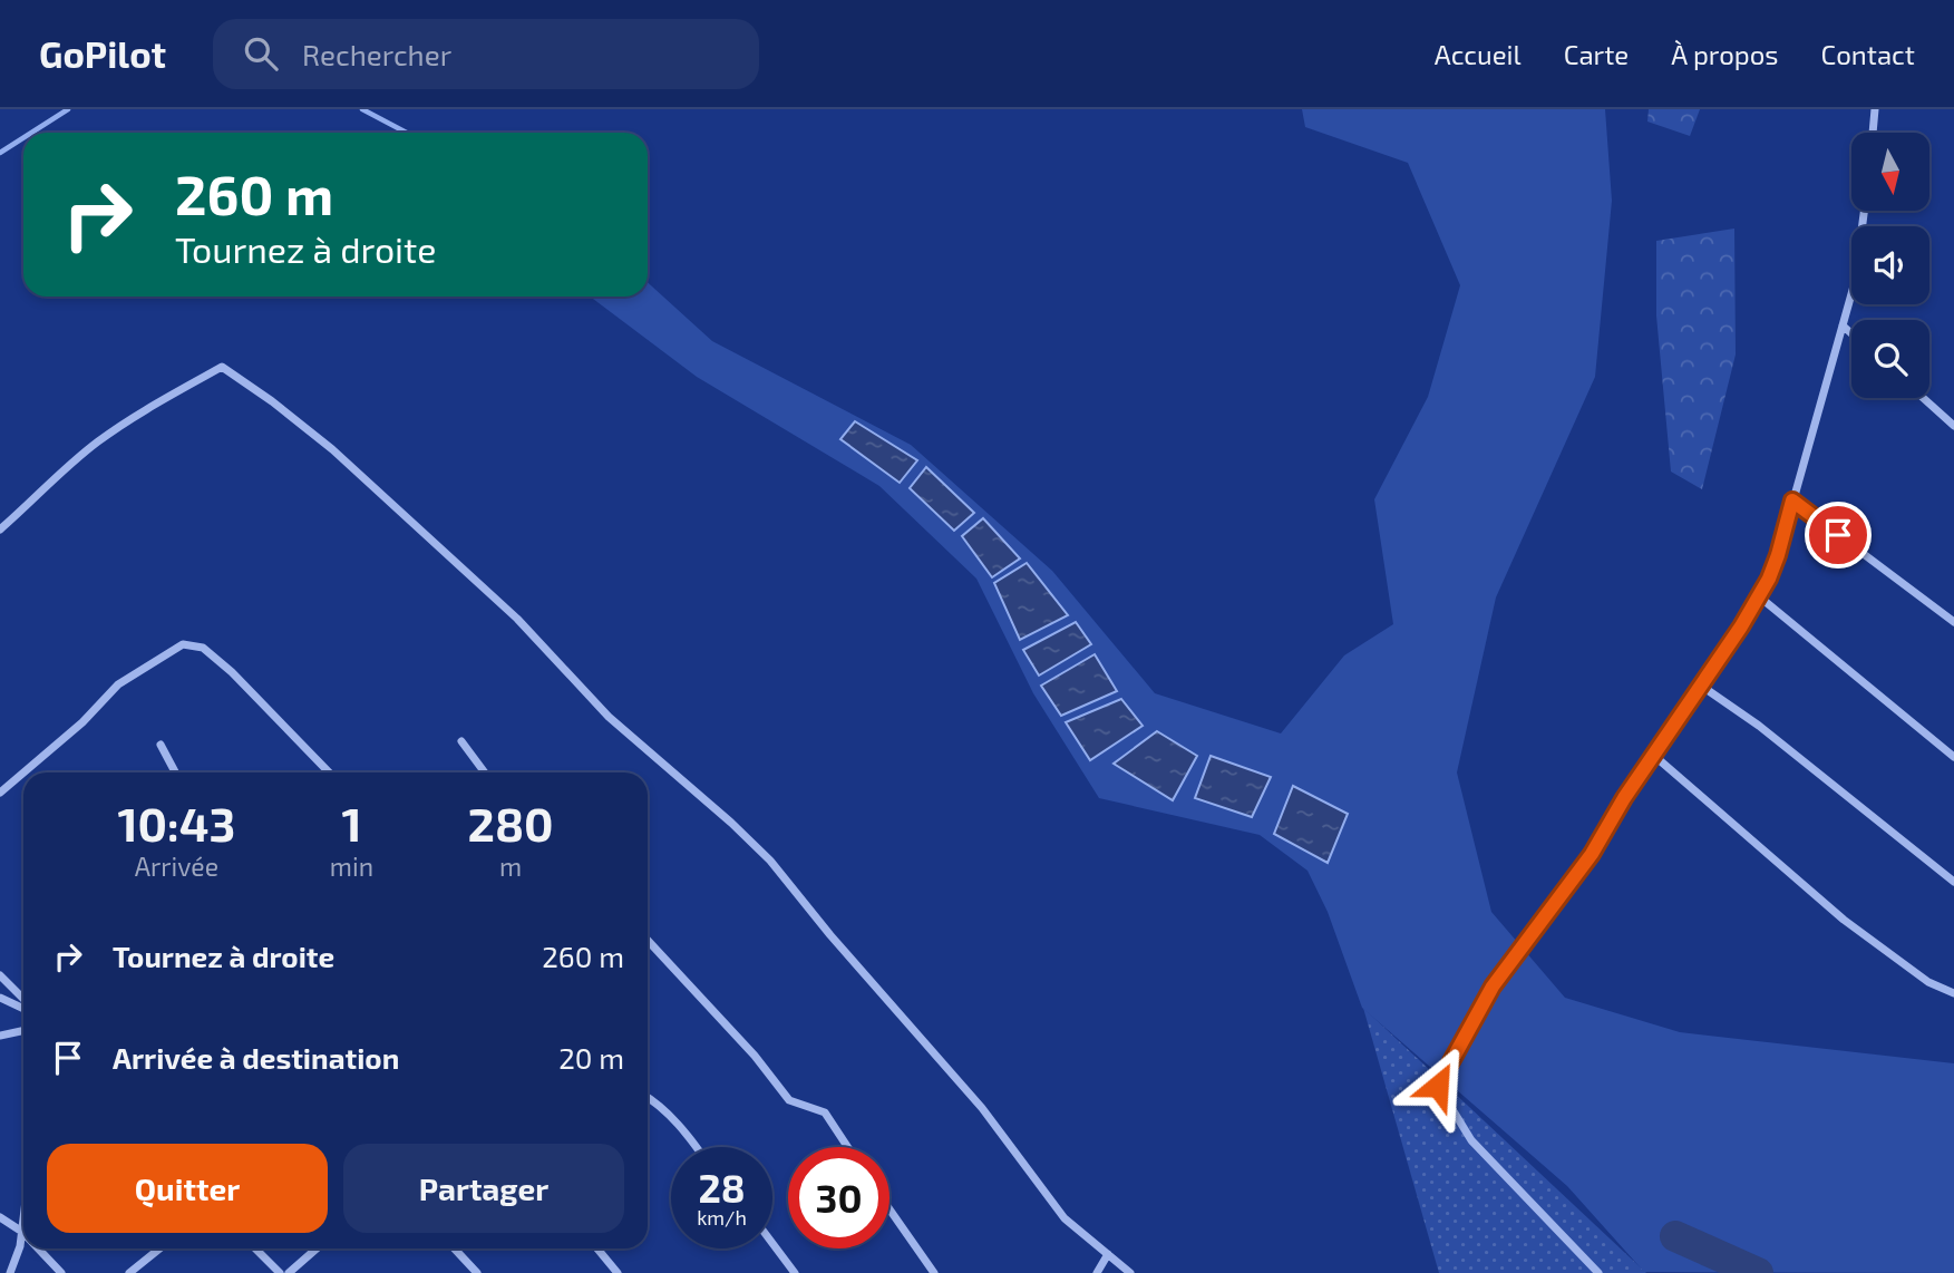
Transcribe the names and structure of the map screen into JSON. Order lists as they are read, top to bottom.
{
  "north": "bottom",
  "page": {
    "header": "GoPilot",
    "search": "Rechercher",
    "nav": [
      "Accueil",
      "Carte",
      "À propos",
      "Contact"
    ],
    "turn": ["260 m", "Tournez à droite"],
    "eta": [
      "10:43",
      "Arrivée",
      "1",
      "min",
      "280",
      "m"
    ],
    "list": [
      {
        "name": "Tournez à droite",
        "value": "260 m"
      },
      {
        "name": "Arrivée à destination",
        "value": "20 m"
      }
    ],
    "buttons": ["Quitter", "Partager"],
    "speed": "28 km/h",
    "limit": "30"
  }
}
